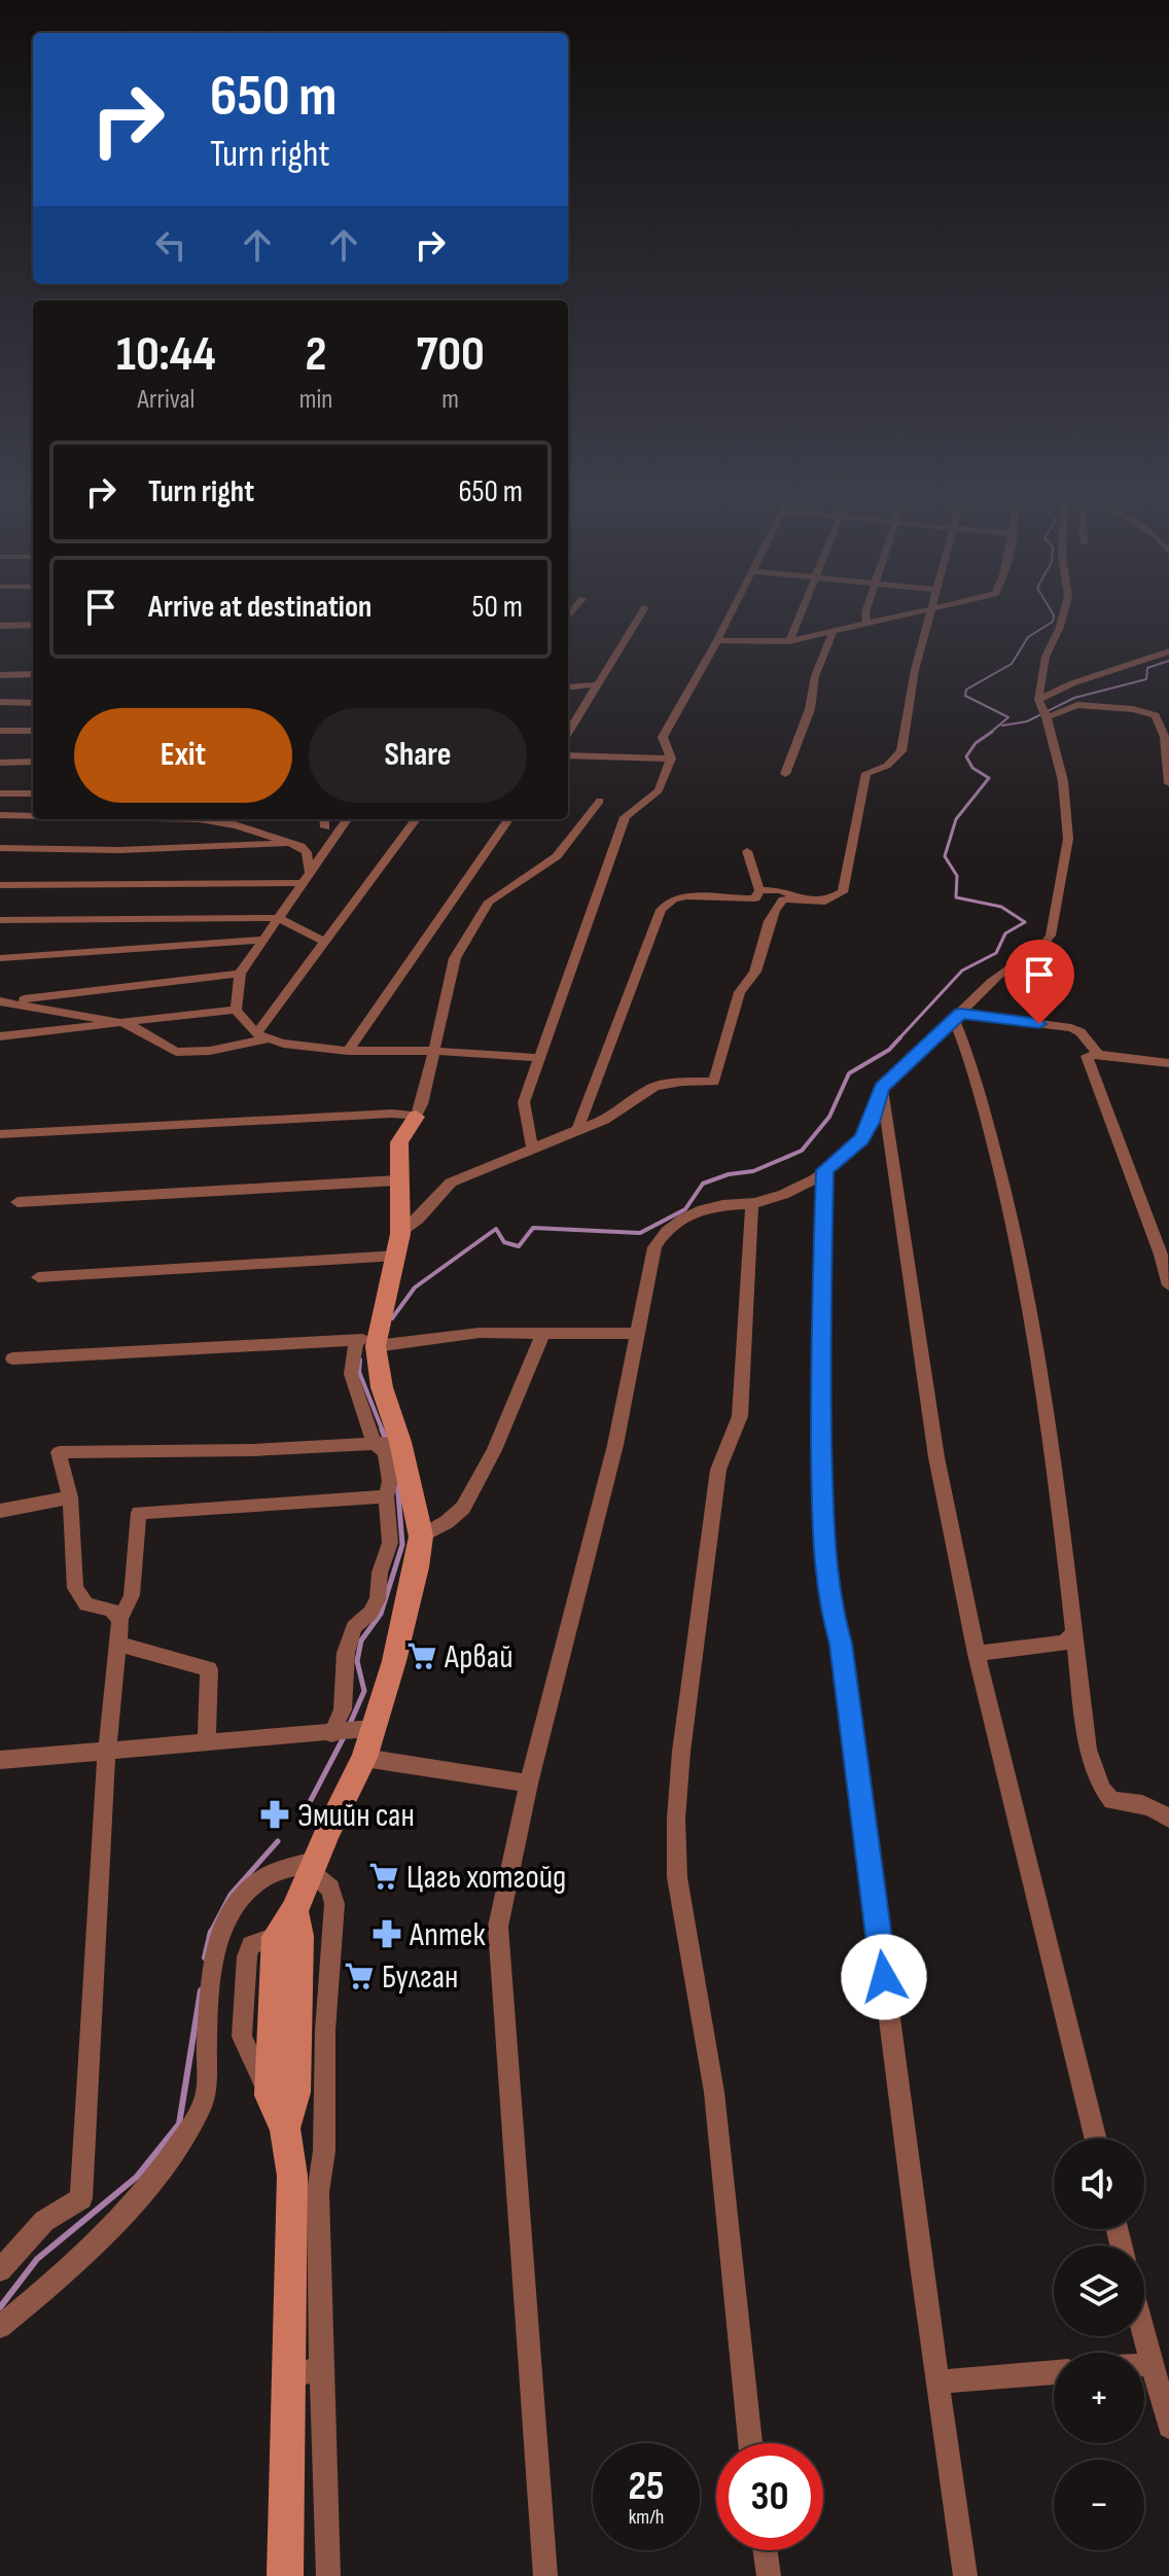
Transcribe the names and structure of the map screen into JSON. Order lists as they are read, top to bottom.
{
  "places": {
    "supermarket": ["Арвай", "Цагь хотгойд", "Булган"],
    "pharmacy": ["Эмийн сан", "Аптек"]
  },
  "page": {
    "turn": ["650 m", "Turn right"],
    "eta": [
      "10:44",
      "Arrival",
      "2",
      "min",
      "700",
      "m"
    ],
    "list": [
      {
        "name": "Turn right",
        "value": "650 m"
      },
      {
        "name": "Arrive at destination",
        "value": "50 m"
      }
    ],
    "buttons": ["Exit", "Share"],
    "map_buttons": ["+", "−"],
    "speed": "25 km/h",
    "limit": "30"
  }
}
